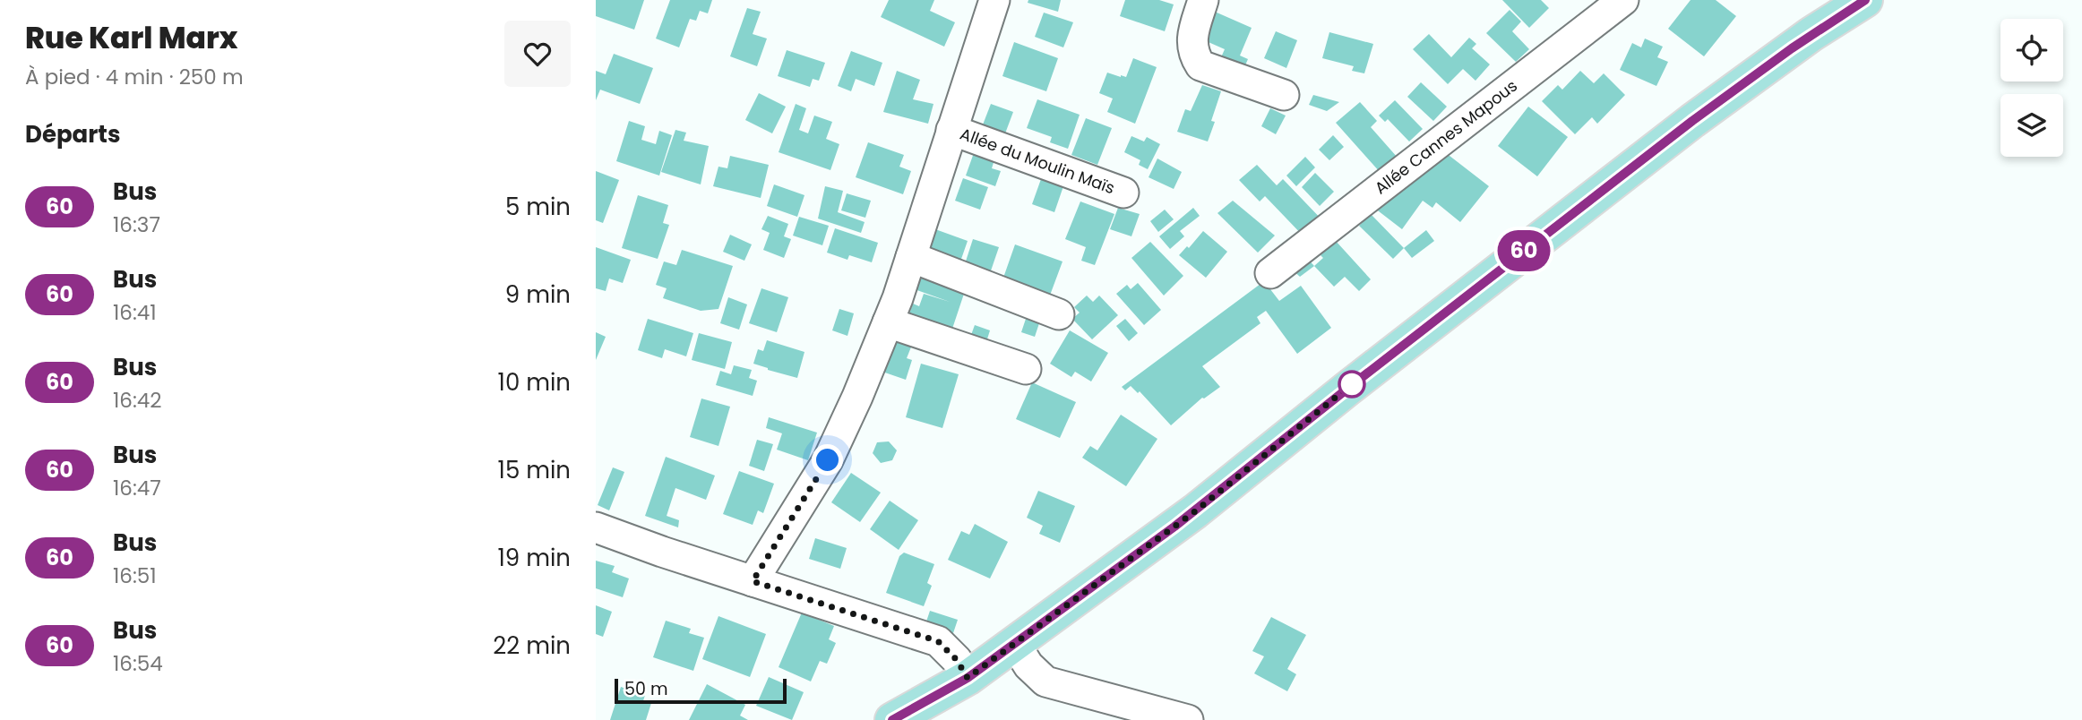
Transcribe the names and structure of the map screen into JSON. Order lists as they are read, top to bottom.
{
  "streets": {
    "street": ["Allée Cannes Mapous", "Allée du Moulin Maïs"]
  },
  "lines": ["bus line 60"],
  "scale_bar": "50 m",
  "page": {
    "heading": [
      ["Rue Karl Marx", "À pied · 4 min · 250 m"],
      "Départs"
    ],
    "on_map": "60",
    "list": [
      {
        "mark": "60",
        "name": "Bus",
        "note": "16:37",
        "value": "5 min"
      },
      {
        "mark": "60",
        "name": "Bus",
        "note": "16:41",
        "value": "9 min"
      },
      {
        "mark": "60",
        "name": "Bus",
        "note": "16:42",
        "value": "10 min"
      },
      {
        "mark": "60",
        "name": "Bus",
        "note": "16:47",
        "value": "15 min"
      },
      {
        "mark": "60",
        "name": "Bus",
        "note": "16:51",
        "value": "19 min"
      },
      {
        "mark": "60",
        "name": "Bus",
        "note": "16:54",
        "value": "22 min"
      }
    ],
    "scale": "50 m"
  }
}
